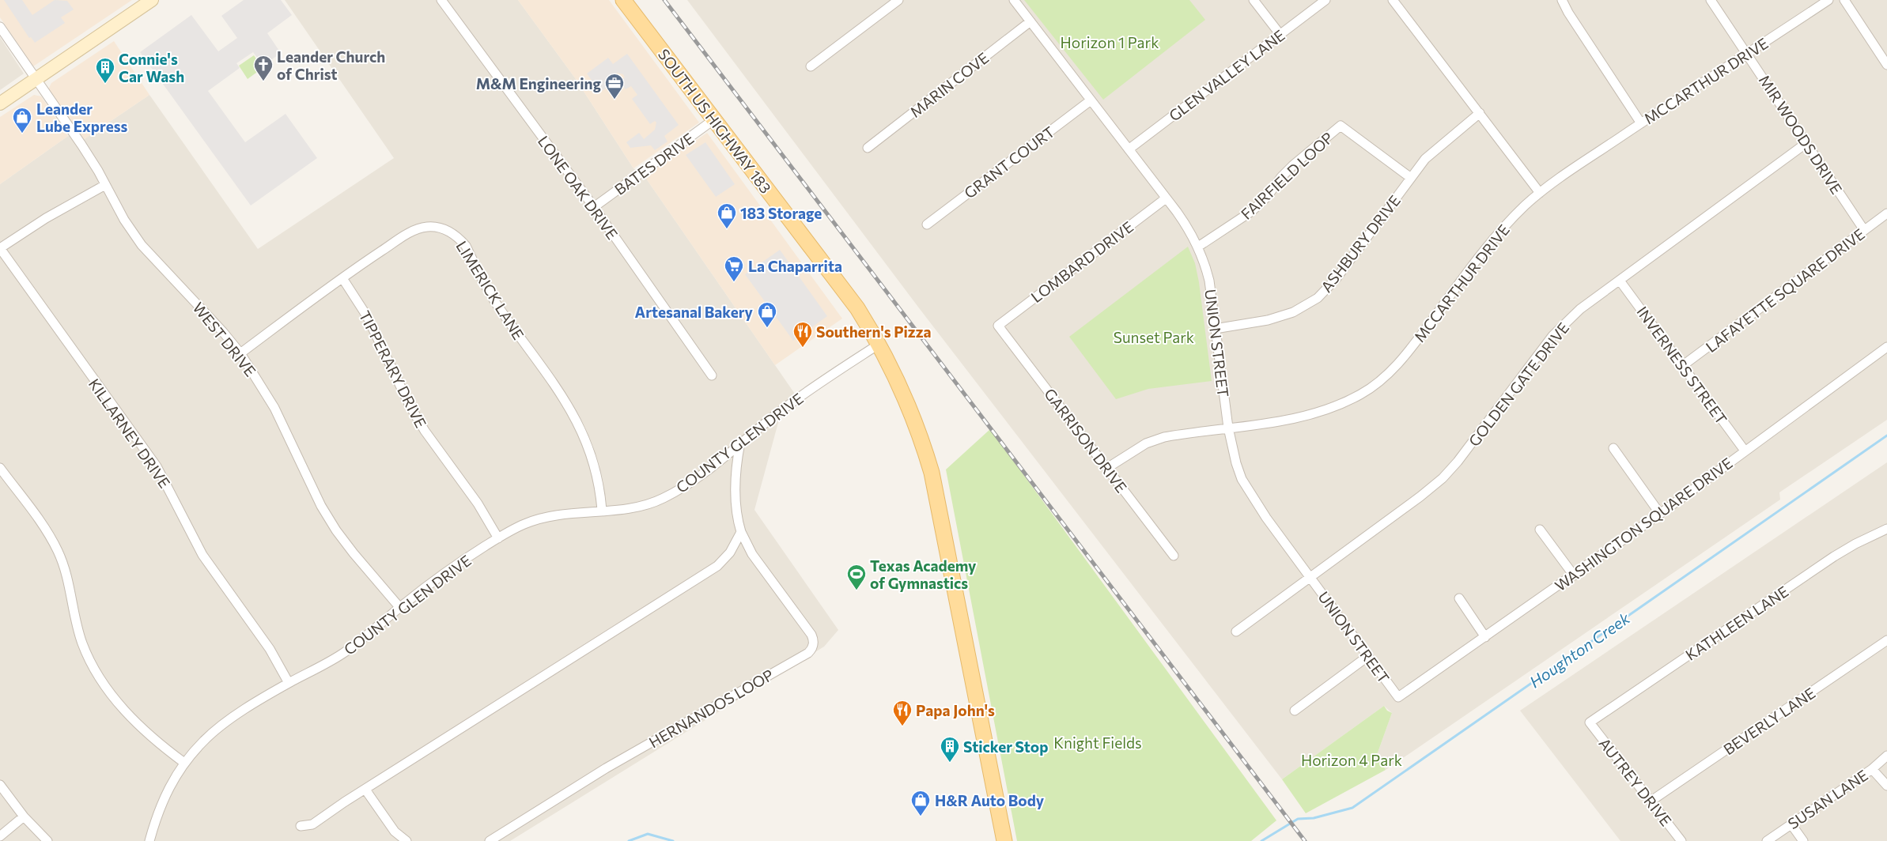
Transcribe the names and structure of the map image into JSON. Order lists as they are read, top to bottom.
{
  "streets": {
    "main road": ["SOUTH US HIGHWAY 183"],
    "street": [
      "GLEN VALLEY LANE",
      "MCCARTHUR DRIVE",
      "MARIN COVE",
      "MIR WOODS DRIVE",
      "GRANT COURT",
      "BATES DRIVE",
      "FAIRFIELD LOOP",
      "LONE OAK DRIVE",
      "ASHBURY DRIVE",
      "LOMBARD DRIVE",
      "LIMERICK LANE",
      "LAFAYETTE SQUARE DRIVE",
      "WEST DRIVE",
      "UNION STREET",
      "INVERNESS STREET",
      "TIPPERARY DRIVE",
      "GOLDEN GATE DRIVE",
      "KILLARNEY DRIVE",
      "GARRISON DRIVE",
      "COUNTY GLEN DRIVE",
      "WASHINGTON SQUARE DRIVE",
      "KATHLEEN LANE",
      "HERNANDOS LOOP",
      "BEVERLY LANE",
      "AUTREY DRIVE",
      "SUSAN LANE"
    ]
  },
  "crossings": [
    ["GLEN VALLEY LANE", "UNION STREET"],
    ["MCCARTHUR DRIVE", "MIR WOODS DRIVE"],
    ["MCCARTHUR DRIVE", "UNION STREET"],
    ["MCCARTHUR DRIVE", "GARRISON DRIVE"],
    ["MARIN COVE", "UNION STREET"],
    ["SOUTH US HIGHWAY 183", "BATES DRIVE"],
    ["SOUTH US HIGHWAY 183", "COUNTY GLEN DRIVE"],
    ["MIR WOODS DRIVE", "LAFAYETTE SQUARE DRIVE"],
    ["MIR WOODS DRIVE", "GOLDEN GATE DRIVE"],
    ["GRANT COURT", "UNION STREET"],
    ["BATES DRIVE", "LONE OAK DRIVE"],
    ["FAIRFIELD LOOP", "ASHBURY DRIVE"],
    ["FAIRFIELD LOOP", "UNION STREET"],
    ["ASHBURY DRIVE", "UNION STREET"],
    ["LOMBARD DRIVE", "UNION STREET"],
    ["LOMBARD DRIVE", "GARRISON DRIVE"],
    ["LIMERICK LANE", "WEST DRIVE"],
    ["LIMERICK LANE", "TIPPERARY DRIVE"],
    ["LIMERICK LANE", "COUNTY GLEN DRIVE"],
    ["LAFAYETTE SQUARE DRIVE", "INVERNESS STREET"],
    ["WEST DRIVE", "COUNTY GLEN DRIVE"],
    ["UNION STREET", "GOLDEN GATE DRIVE"],
    ["UNION STREET", "WASHINGTON SQUARE DRIVE"],
    ["INVERNESS STREET", "GOLDEN GATE DRIVE"],
    ["INVERNESS STREET", "WASHINGTON SQUARE DRIVE"],
    ["TIPPERARY DRIVE", "COUNTY GLEN DRIVE"],
    ["KILLARNEY DRIVE", "COUNTY GLEN DRIVE"],
    ["COUNTY GLEN DRIVE", "HERNANDOS LOOP"],
    ["KATHLEEN LANE", "AUTREY DRIVE"],
    ["BEVERLY LANE", "AUTREY DRIVE"]
  ],
  "water": ["Houghton Creek"],
  "parks": [
    "Horizon 1 Park",
    "Sunset Park",
    "Knight Fields",
    "Horizon 4 Park"
  ],
  "places": {
    "church": ["Leander Church of Christ"],
    "building": ["Connie's Car Wash", "Sticker Stop"],
    "office": ["M&M Engineering"],
    "shop": [
      "Leander Lube Express",
      "183 Storage",
      "Artesanal Bakery",
      "H&R Auto Body"
    ],
    "supermarket": ["La Chaparrita"],
    "restaurant": ["Southern's Pizza", "Papa John's"],
    "sports": ["Texas Academy of Gymnastics"]
  }
}
